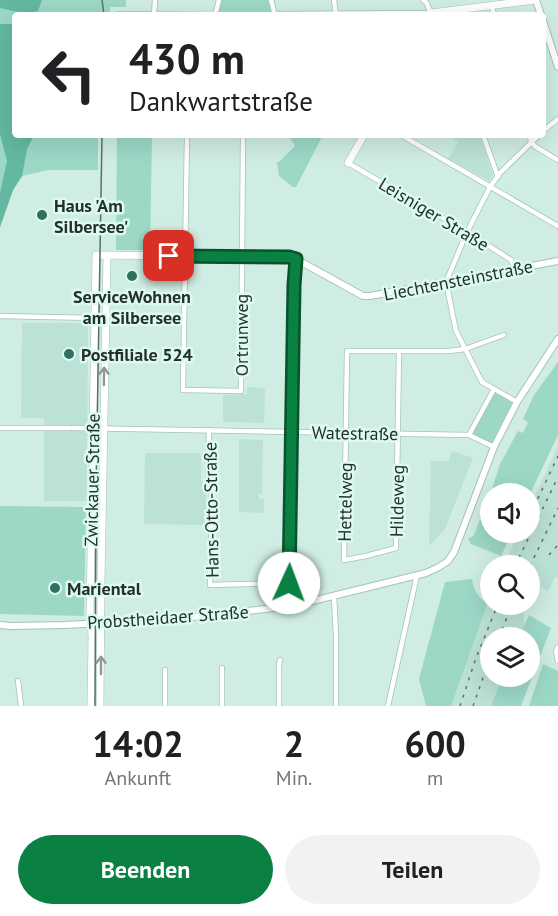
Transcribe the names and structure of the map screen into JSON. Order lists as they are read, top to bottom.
{
  "streets": {
    "main road": ["Zwickauer Straße"],
    "street": [
      "Leisniger Straße",
      "Liechtensteinstraße",
      "Ortrunweg",
      "Watestraße",
      "Hildeweg",
      "Hettelweg",
      "Hans-Otto-Straße",
      "Probstheidaer Straße"
    ]
  },
  "crossings": [
    ["Leisniger Straße", "Liechtensteinstraße"],
    ["Watestraße", "Zwickauer Straße"],
    ["Watestraße", "Hildeweg"],
    ["Watestraße", "Hettelweg"],
    ["Watestraße", "Hans-Otto-Straße"],
    ["Watestraße", "Probstheidaer Straße"],
    ["Zwickauer Straße", "Probstheidaer Straße"],
    ["Hildeweg", "Hettelweg"]
  ],
  "places": [
    "Haus 'Am Silbersee'",
    "ServiceWohnen am Silbersee",
    "Postfiliale 524",
    "Mariental"
  ],
  "page": {
    "turn": ["430 m", "Dankwartstraße"],
    "eta": [
      "14:02",
      "Ankunft",
      "2",
      "Min.",
      "600",
      "m"
    ],
    "buttons": ["Beenden", "Teilen"]
  }
}
